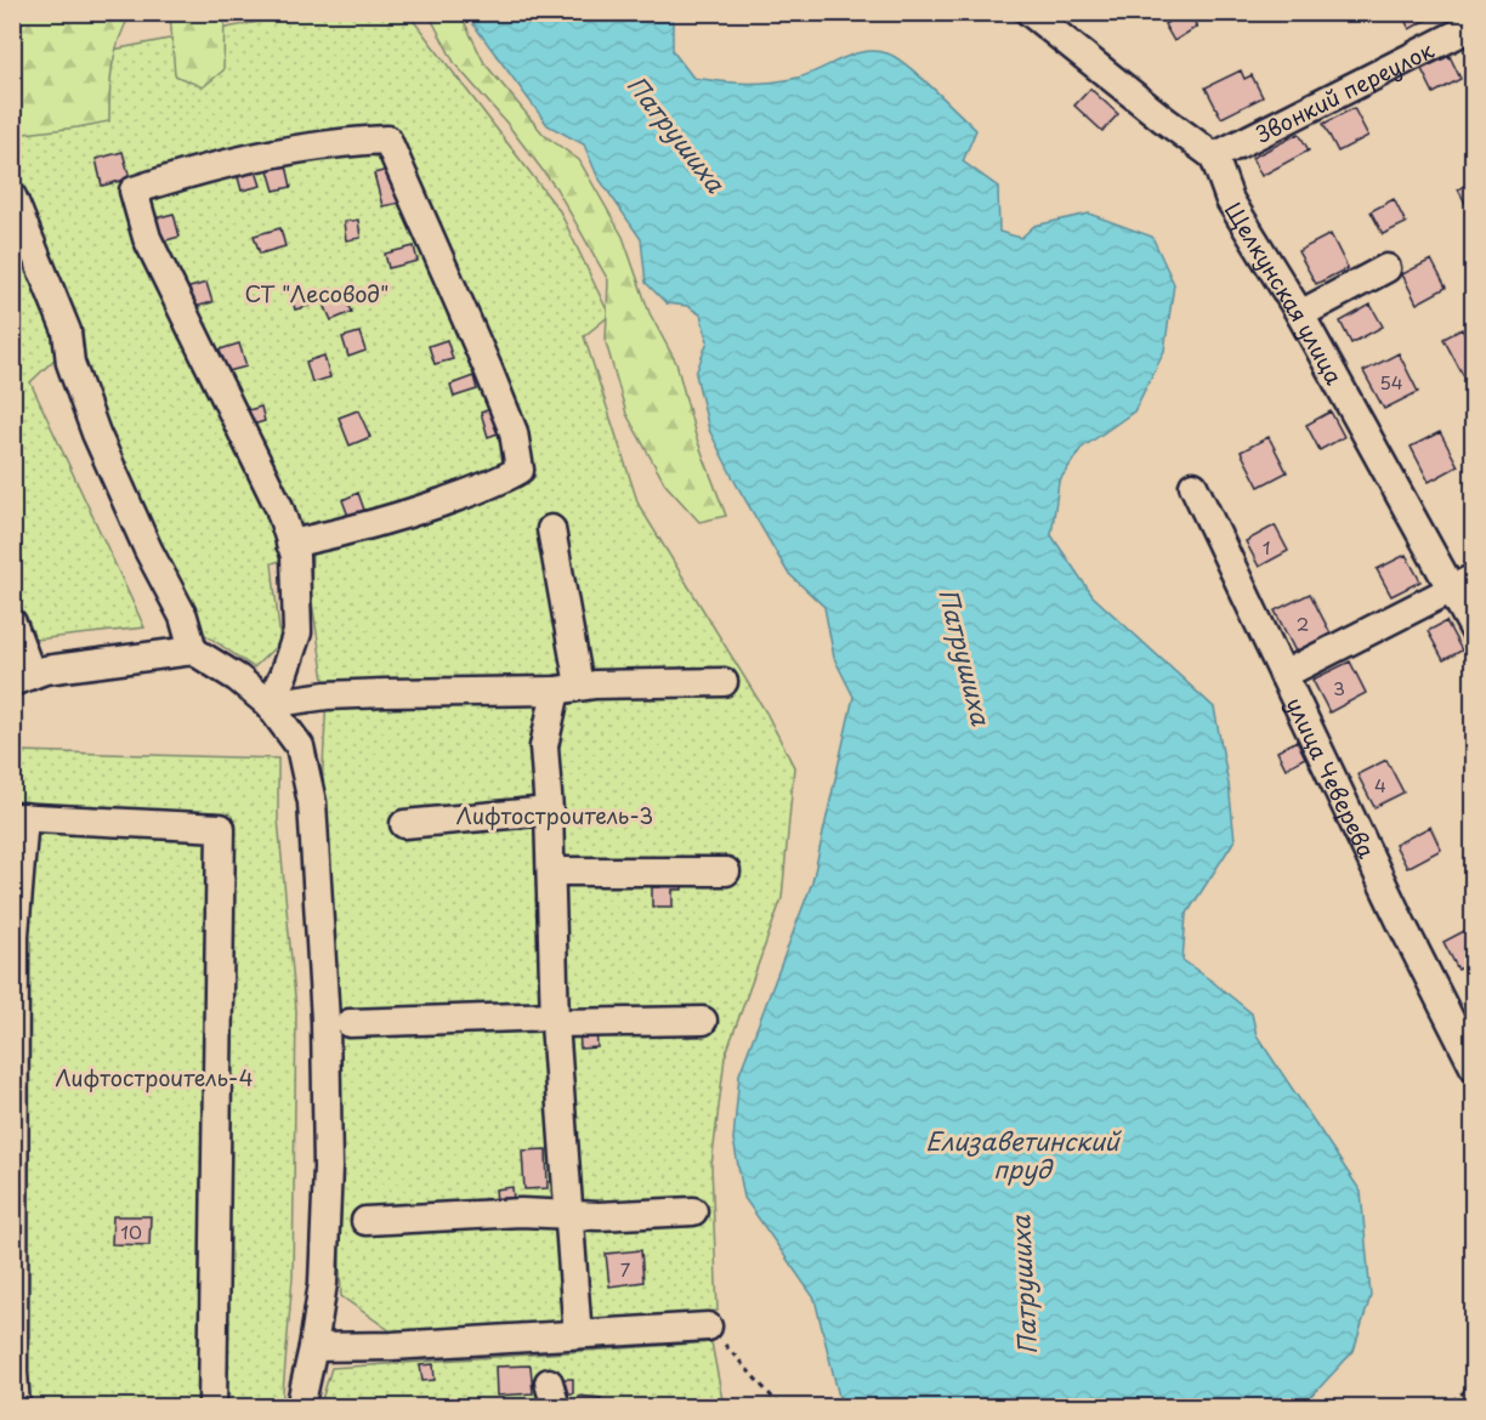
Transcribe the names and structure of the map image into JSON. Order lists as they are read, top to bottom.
{
  "streets": {
    "street": ["Звонкий переулок", "Щелкунская улица", "улица Чеверева"]
  },
  "crossings": [
    ["Звонкий переулок", "Щелкунская улица"]
  ],
  "water": ["Патрушиха", "Елизаветинский пруд"],
  "parks": ["СТ \"Лесовод\"", "Лифтостроитель-3", "Лифтостроитель-4"],
  "house_numbers": [
    "54",
    "1",
    "2",
    "3",
    "4",
    "10",
    "7"
  ]
}
